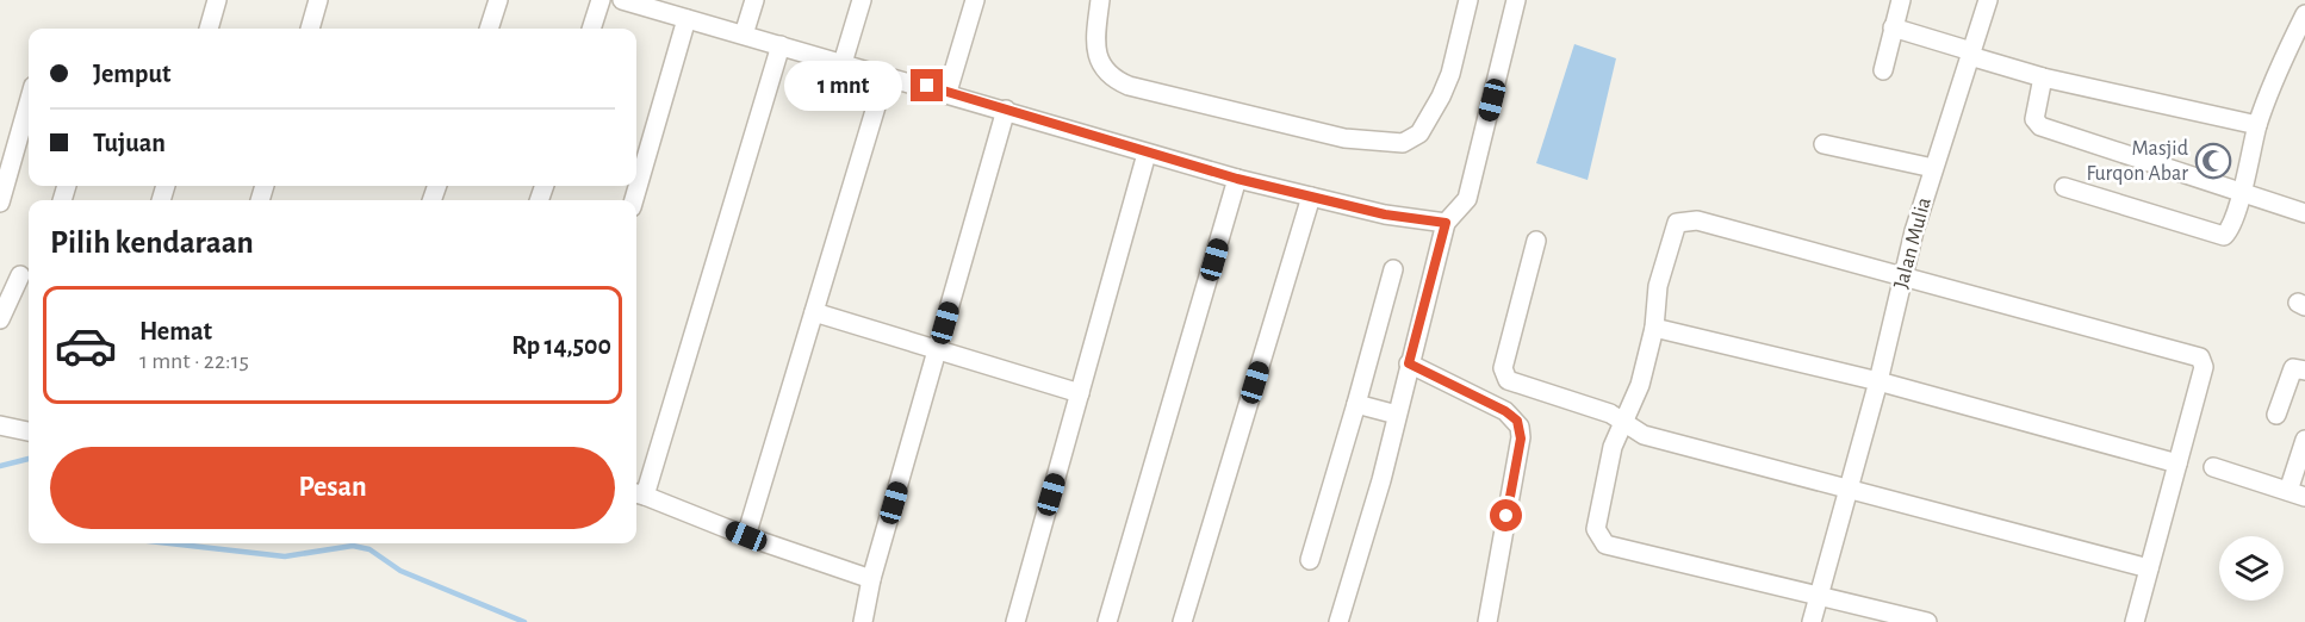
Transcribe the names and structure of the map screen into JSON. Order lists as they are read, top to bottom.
{
  "streets": {
    "street": ["Jalan Mulia"]
  },
  "places": {
    "mosque": ["Masjid Furqon Abar"]
  },
  "page": {
    "banner": ["Jemput", "Tujuan"],
    "bubble": "1 mnt",
    "heading": "Pilih kendaraan",
    "list": [
      {
        "name": "Hemat",
        "note": "1 mnt · 22:15",
        "value": "Rp 14,500"
      }
    ],
    "buttons": "Pesan"
  }
}
